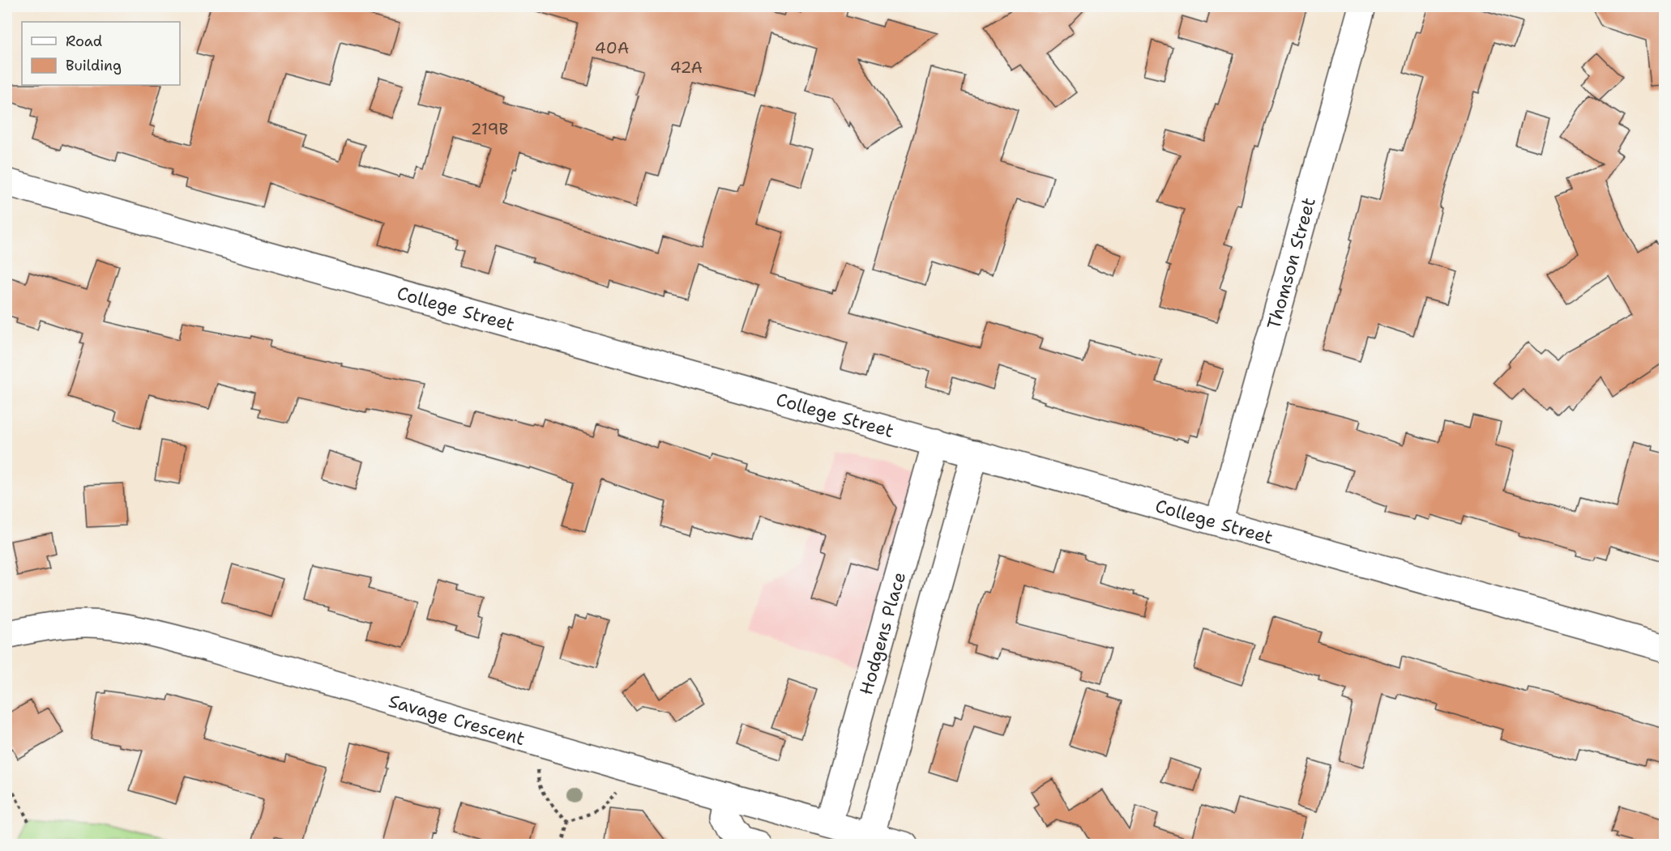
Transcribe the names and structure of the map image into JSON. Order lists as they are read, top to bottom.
{
  "streets": {
    "street": [
      "Thomson Street",
      "College Street",
      "Hodgens Place",
      "Savage Crescent"
    ]
  },
  "crossings": [
    ["Thomson Street", "College Street"],
    ["College Street", "Hodgens Place"],
    ["Hodgens Place", "Savage Crescent"]
  ],
  "house_numbers": ["40A", "42A", "219B"],
  "legend": ["Road", "Building"]
}
